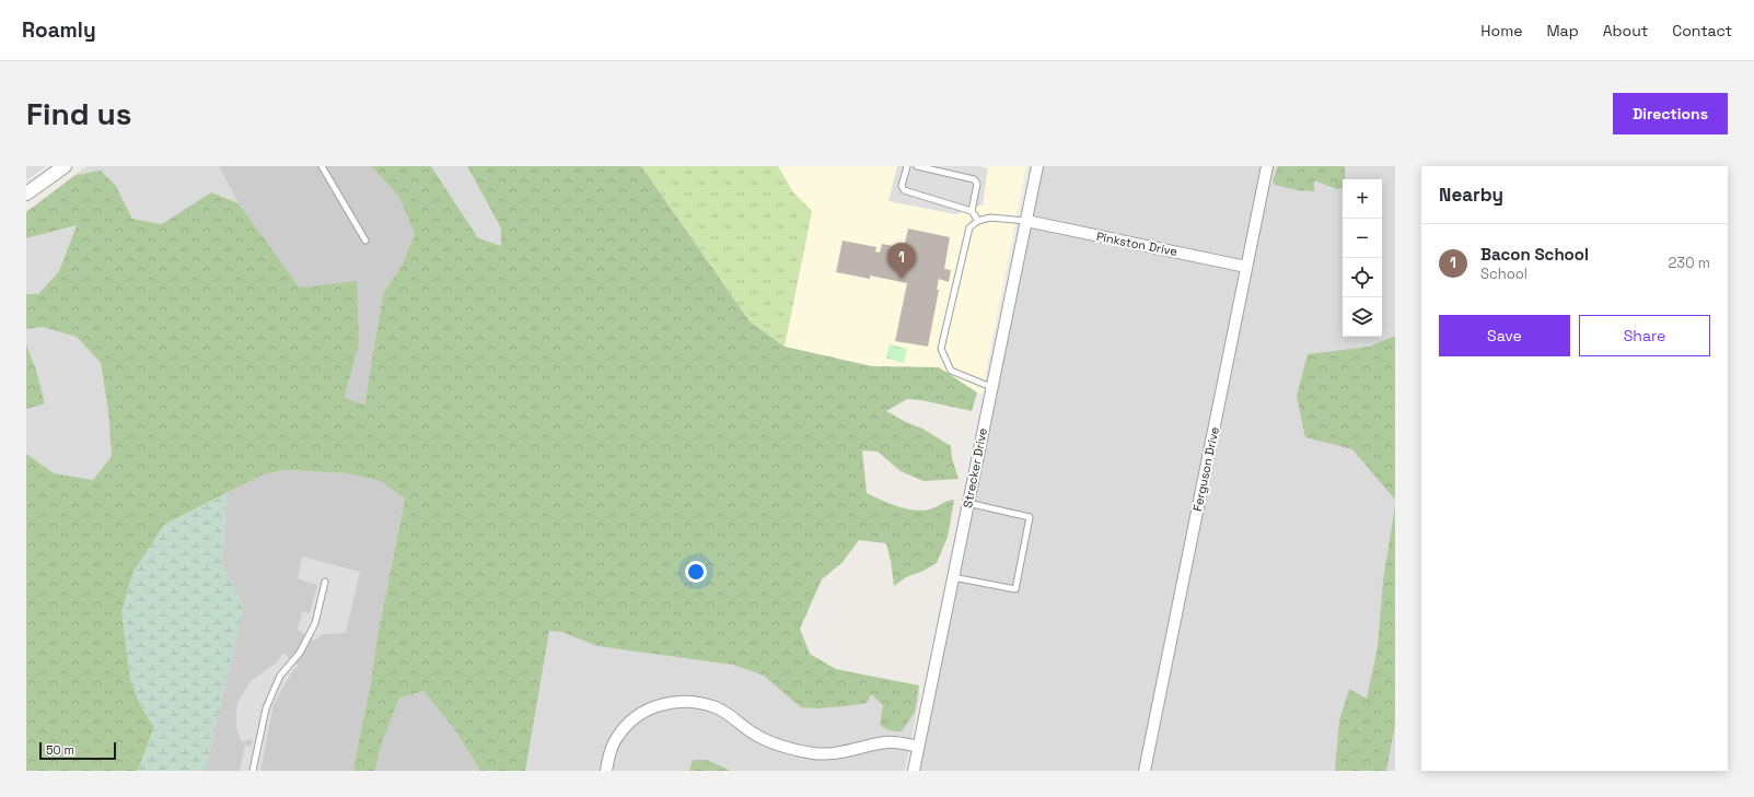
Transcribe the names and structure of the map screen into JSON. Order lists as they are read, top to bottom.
{
  "streets": {
    "street": ["Pinkston Drive", "Strecker Drive", "Ferguson Drive"]
  },
  "crossings": [
    ["Pinkston Drive", "Strecker Drive"],
    ["Pinkston Drive", "Ferguson Drive"]
  ],
  "scale_bar": "50 m",
  "page": {
    "header": "Roamly",
    "nav": [
      "Home",
      "Map",
      "About",
      "Contact"
    ],
    "buttons": [
      "Directions",
      ["Save", "Share"]
    ],
    "title": "Find us",
    "heading": "Nearby",
    "map_buttons": ["+", "−"],
    "list": [
      {
        "mark": "1",
        "name": "Bacon School",
        "note": "School",
        "value": "230 m"
      }
    ],
    "pins": "1",
    "scale": "50 m"
  }
}
